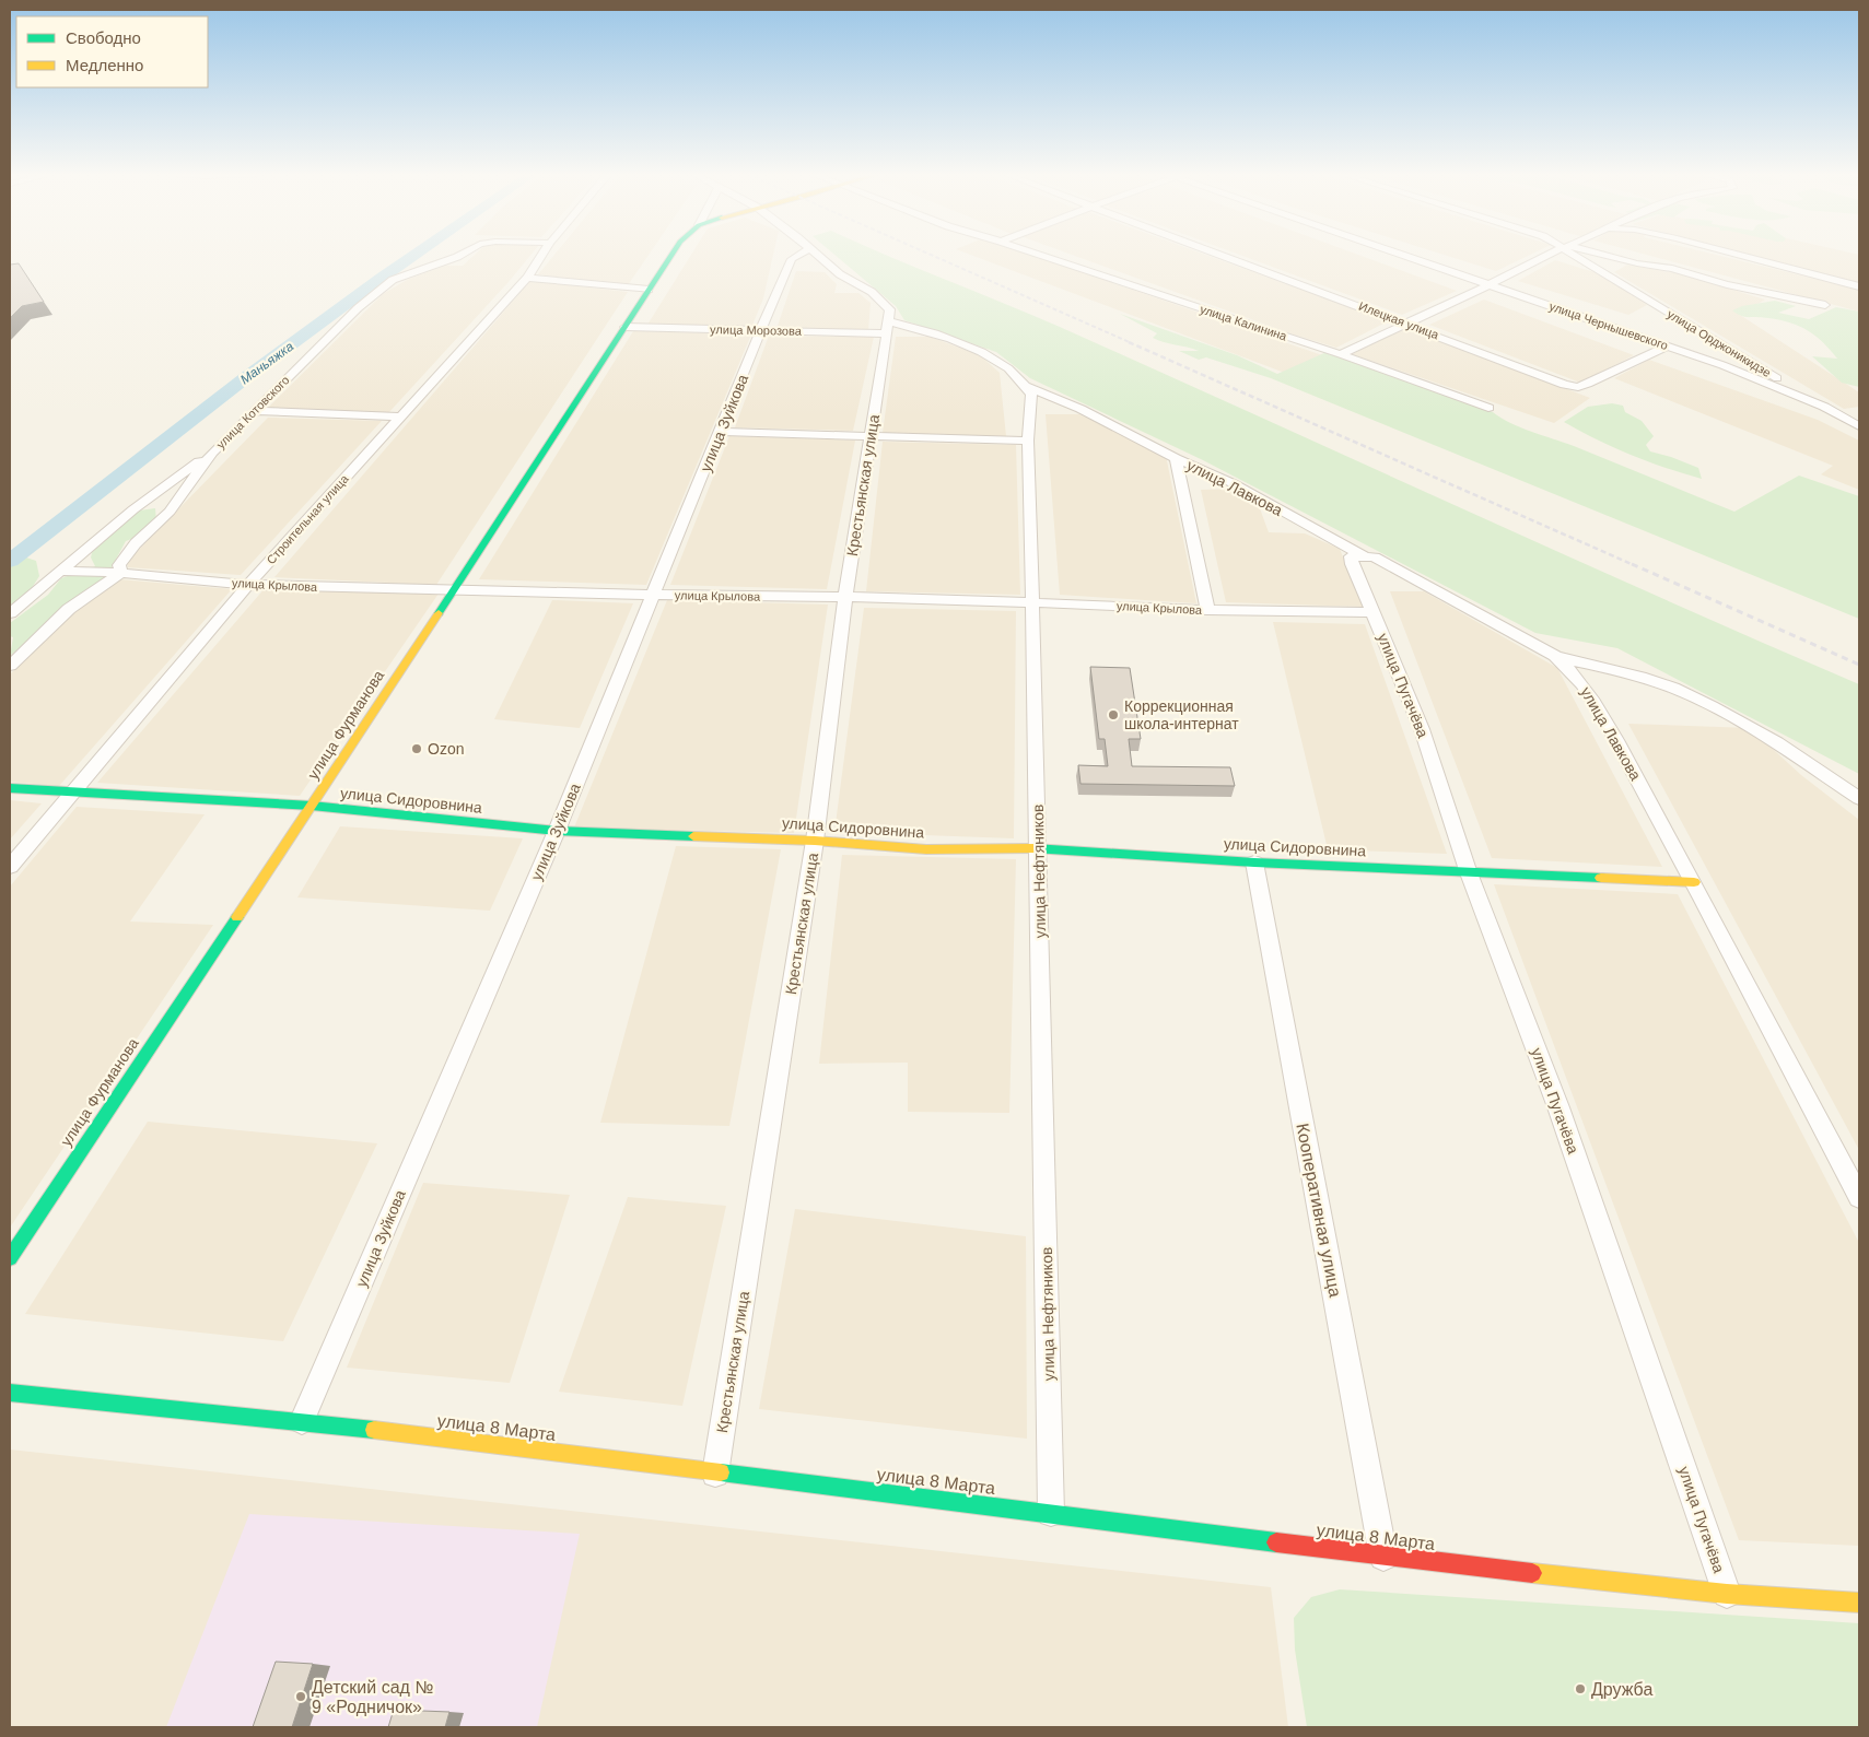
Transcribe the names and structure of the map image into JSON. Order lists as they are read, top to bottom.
{
  "streets": {
    "street": [
      "Илецкая улица",
      "улица Калинина",
      "улица Чернышевского",
      "улица Морозова",
      "улица Орджоникидзе",
      "улица Котовского",
      "улица Зуйкова",
      "Крестьянская улица",
      "улица Лавкова",
      "Строительная улица",
      "улица Крылова",
      "улица Пугачёва",
      "улица Фурманова",
      "улица Сидоровнина",
      "улица Нефтяников",
      "Кооперативная улица",
      "улица 8 Марта"
    ]
  },
  "crossings": [
    ["Илецкая улица", "улица Чернышевского"],
    ["улица Чернышевского", "улица Орджоникидзе"],
    ["улица Морозова", "улица Зуйкова"],
    ["улица Морозова", "Крестьянская улица"],
    ["улица Морозова", "улица Фурманова"],
    ["улица Морозова", "улица Нефтяников"],
    ["улица Котовского", "улица Крылова"],
    ["улица Зуйкова", "улица Крылова"],
    ["улица Зуйкова", "улица Сидоровнина"],
    ["улица Зуйкова", "улица 8 Марта"],
    ["Крестьянская улица", "улица Крылова"],
    ["Крестьянская улица", "улица Сидоровнина"],
    ["Крестьянская улица", "улица Нефтяников"],
    ["Крестьянская улица", "улица 8 Марта"],
    ["улица Лавкова", "улица Пугачёва"],
    ["улица Лавкова", "улица Сидоровнина"],
    ["улица Лавкова", "улица Нефтяников"],
    ["Строительная улица", "улица Крылова"],
    ["Строительная улица", "улица Сидоровнина"],
    ["улица Крылова", "улица Пугачёва"],
    ["улица Крылова", "улица Фурманова"],
    ["улица Крылова", "улица Нефтяников"],
    ["улица Пугачёва", "улица Сидоровнина"],
    ["улица Пугачёва", "улица 8 Марта"],
    ["улица Фурманова", "улица Сидоровнина"],
    ["улица Сидоровнина", "улица Нефтяников"],
    ["улица Сидоровнина", "Кооперативная улица"],
    ["улица Нефтяников", "улица 8 Марта"],
    ["Кооперативная улица", "улица 8 Марта"]
  ],
  "water": ["Маньяжка"],
  "places": [
    "Коррекционная школа-интернат",
    "Ozon",
    "Дружба",
    "Детский сад № 9 «Родничок»"
  ],
  "legend": ["Свободно", "Медленно"]
}
